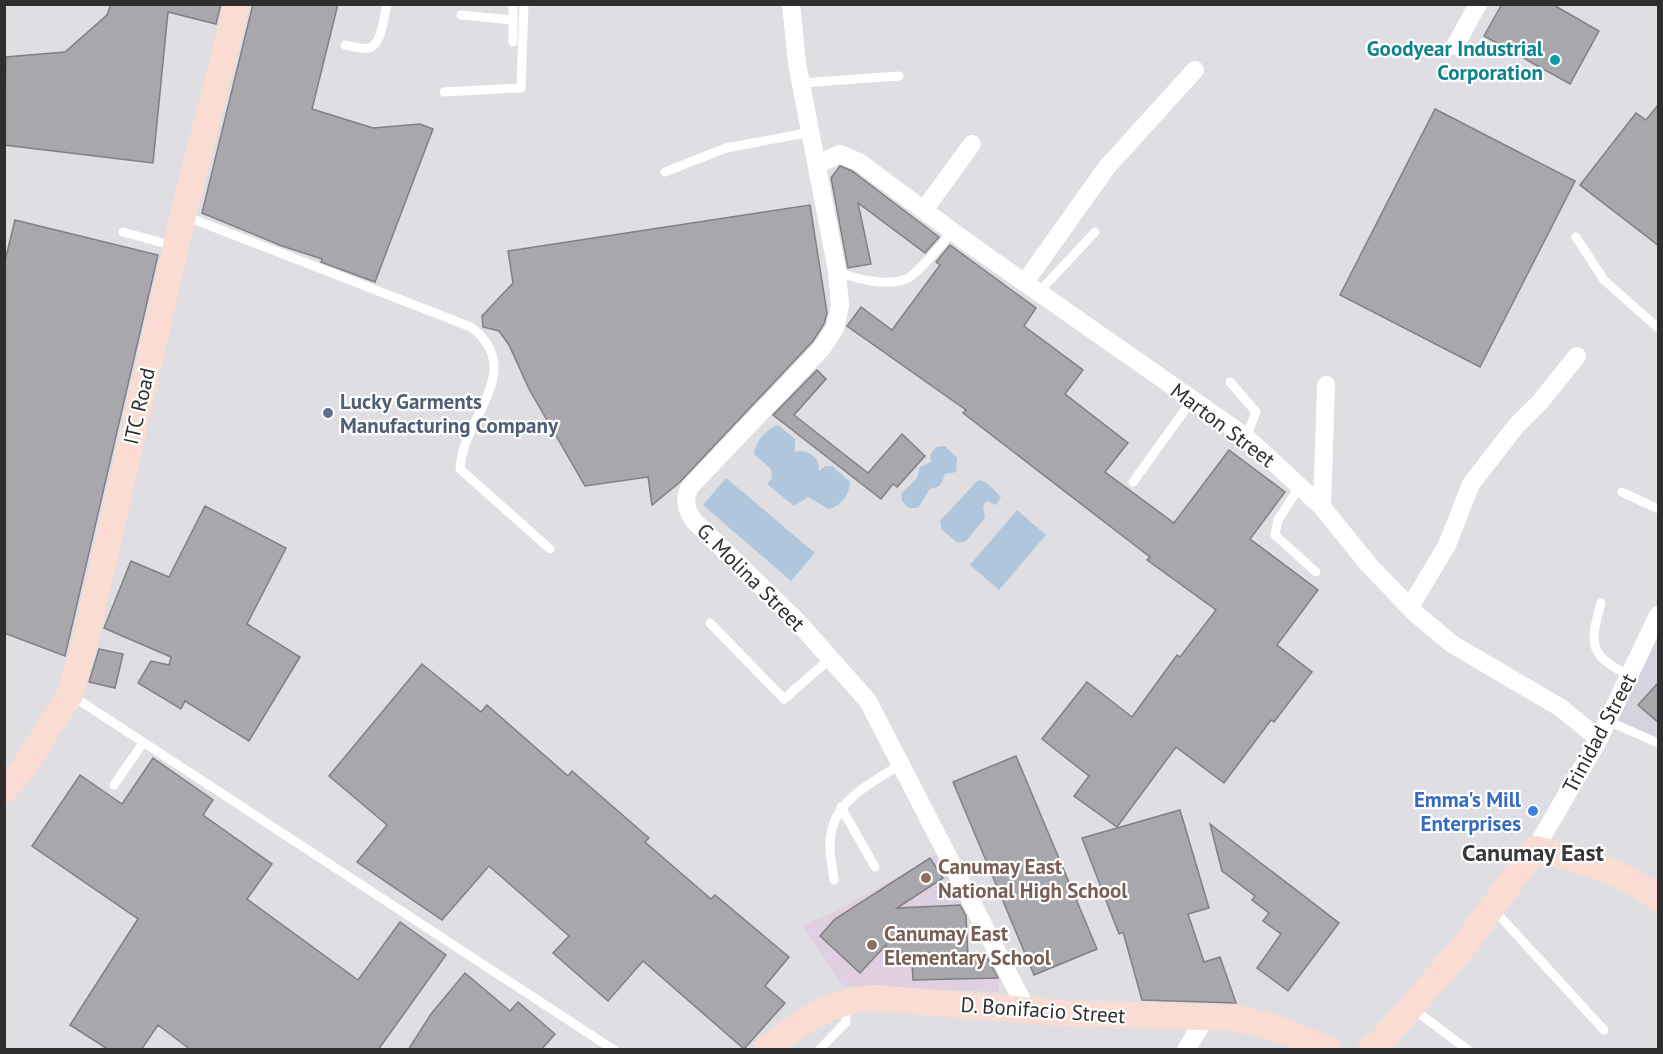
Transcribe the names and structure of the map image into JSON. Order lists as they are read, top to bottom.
{
  "streets": {
    "main road": ["ITC Road", "D. Bonifacio Street"],
    "street": ["Marton Street", "G. Molina Street", "Trinidad Street"]
  },
  "crossings": [
    ["Marton Street", "G. Molina Street"],
    ["Marton Street", "Trinidad Street"],
    ["G. Molina Street", "D. Bonifacio Street"]
  ],
  "districts": ["Canumay East"],
  "places": [
    "Goodyear Industrial Corporation",
    "Lucky Garments Manufacturing Company",
    "Emma's Mill Enterprises",
    "Canumay East National High School",
    "Canumay East Elementary School"
  ]
}
